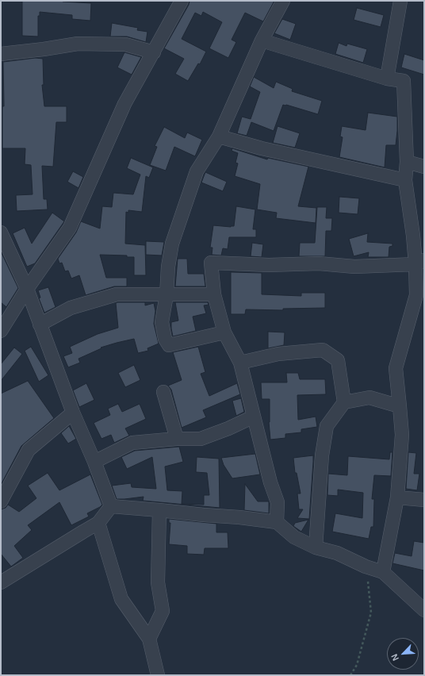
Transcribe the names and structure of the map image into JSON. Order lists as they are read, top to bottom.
{
  "north": "bottom left"
}
